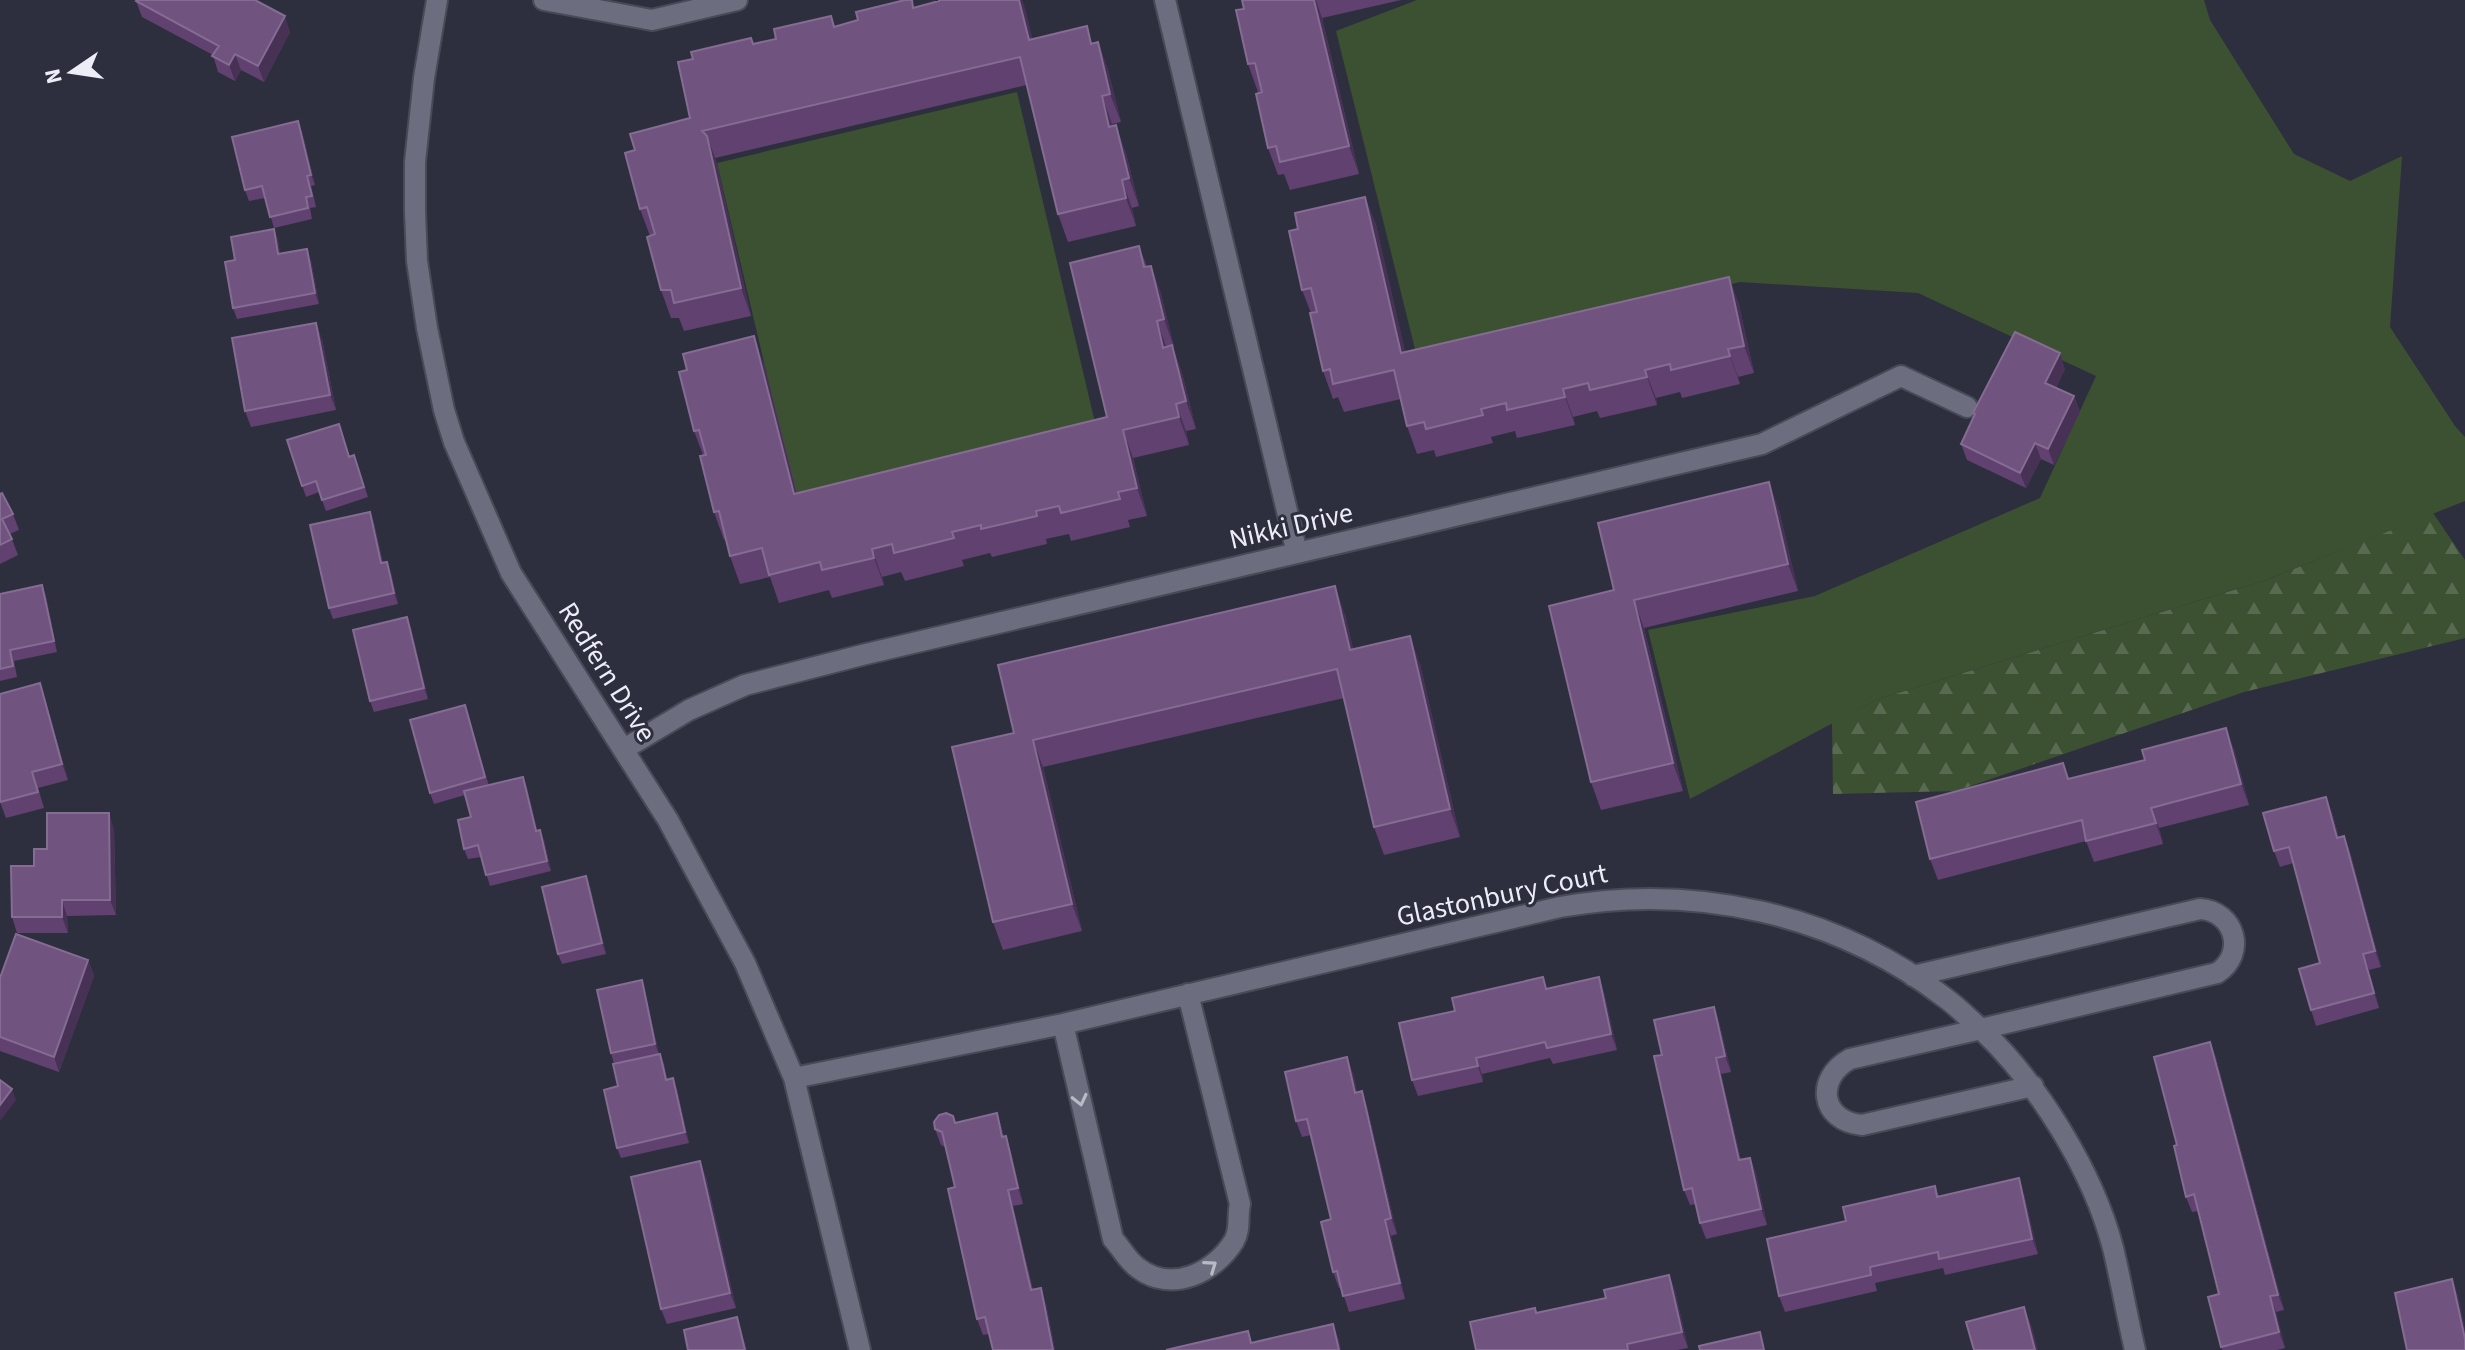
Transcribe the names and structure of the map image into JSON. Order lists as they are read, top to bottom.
{
  "streets": {
    "street": ["Nikki Drive", "Redfern Drive", "Glastonbury Court"]
  },
  "crossings": [
    ["Nikki Drive", "Redfern Drive"],
    ["Redfern Drive", "Glastonbury Court"]
  ],
  "north": "left"
}
